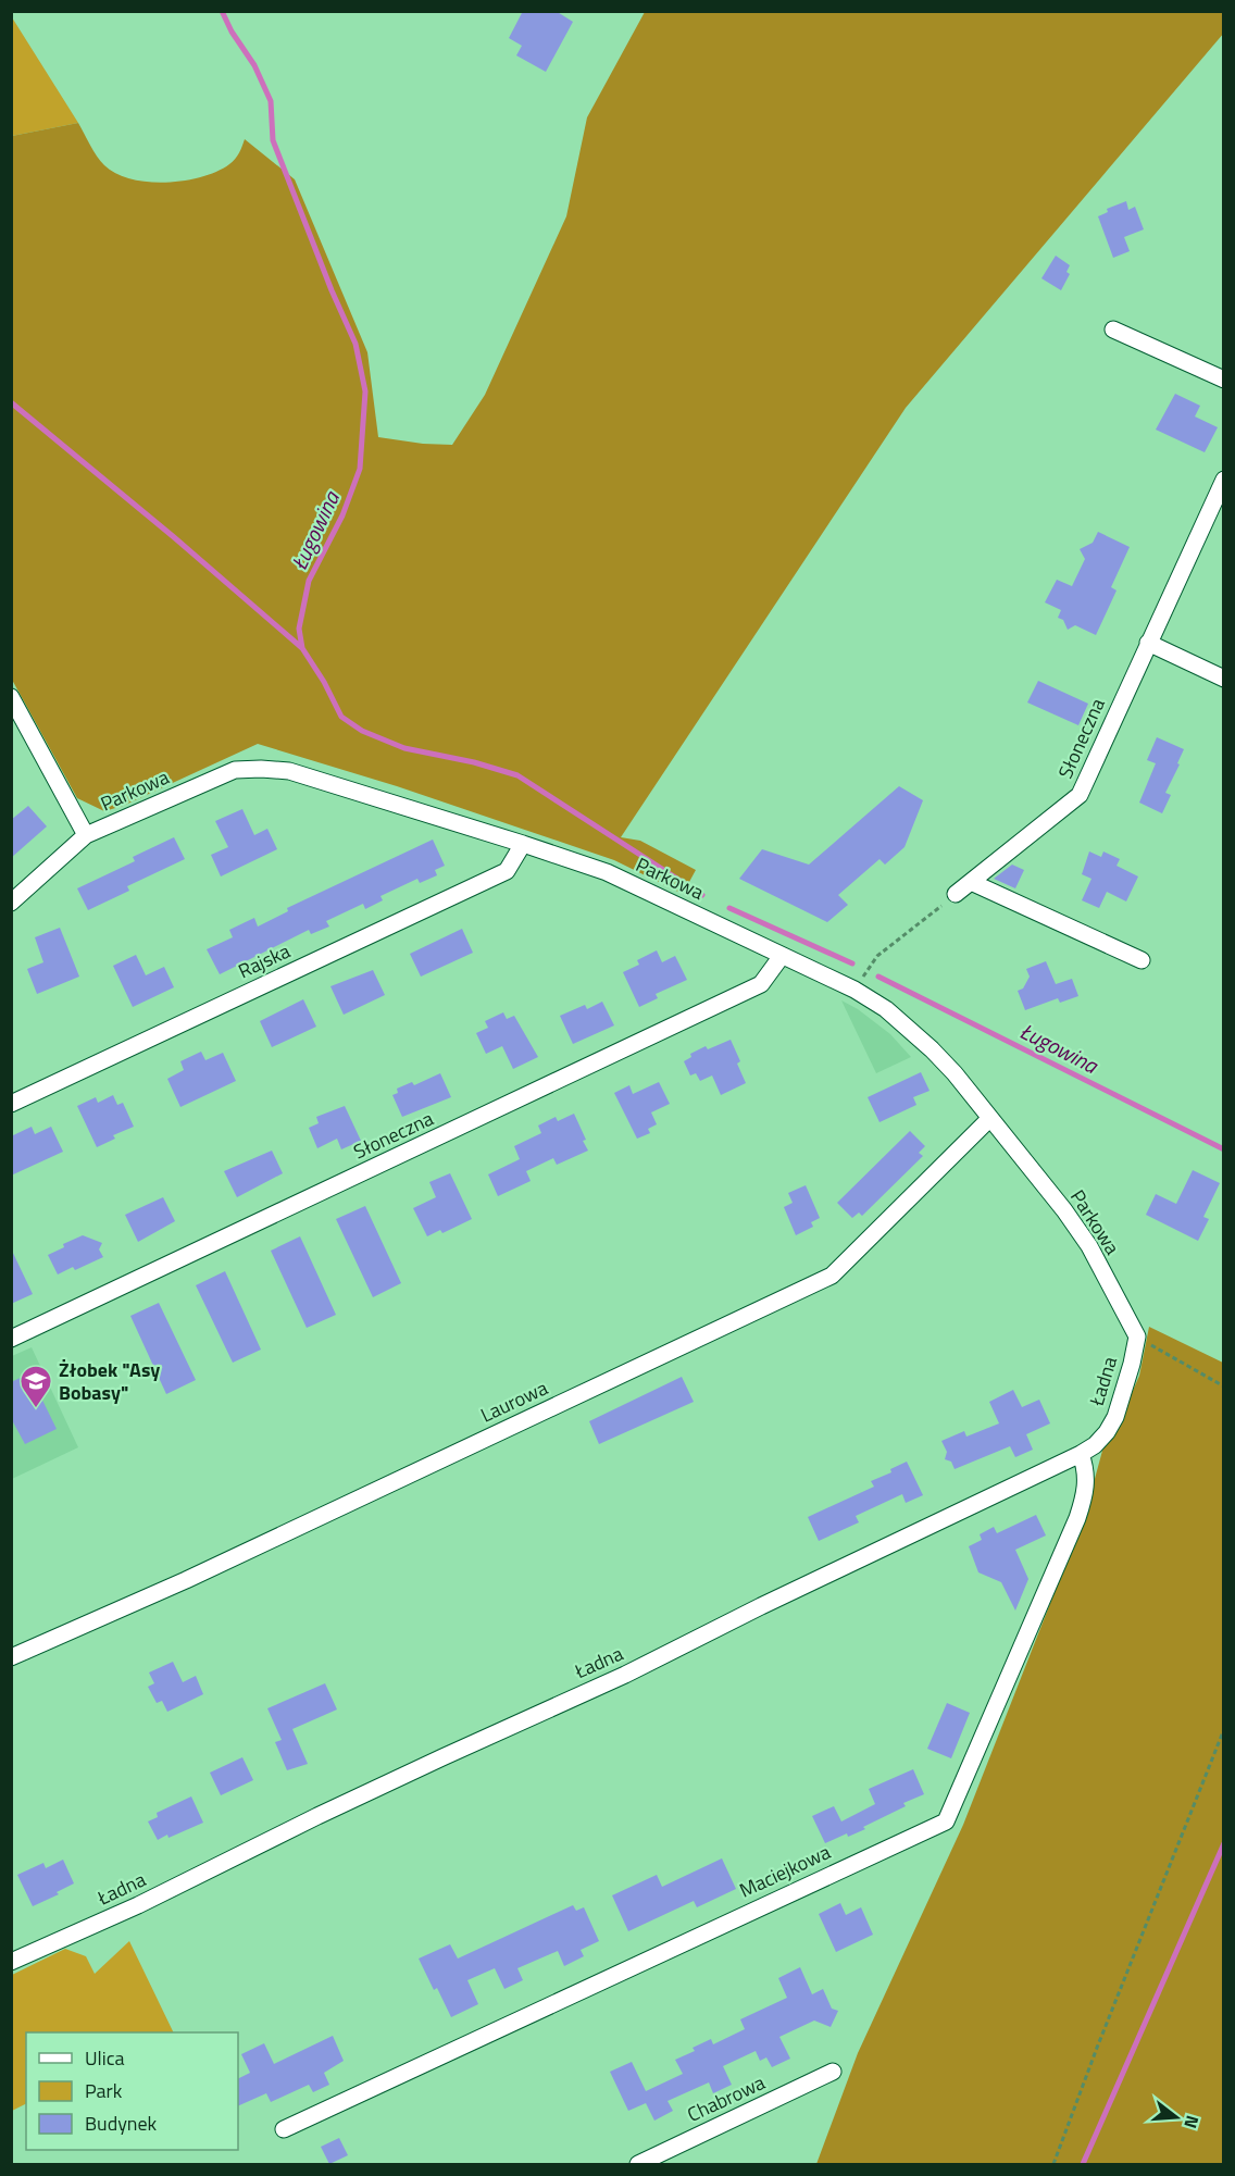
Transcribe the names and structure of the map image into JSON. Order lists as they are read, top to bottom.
{
  "streets": {
    "street": [
      "Słoneczna",
      "Parkowa",
      "Rajska",
      "Ładna",
      "Laurowa",
      "Maciejkowa",
      "Chabrowa"
    ]
  },
  "crossings": [
    ["Słoneczna", "Parkowa"],
    ["Parkowa", "Rajska"],
    ["Parkowa", "Ładna"],
    ["Parkowa", "Laurowa"],
    ["Ładna", "Maciejkowa"]
  ],
  "water": ["Ługowina"],
  "places": {
    "school or university": ["Żłobek \"Asy Bobasy\""]
  },
  "legend": ["Ulica", "Park", "Budynek"],
  "north": "right"
}
